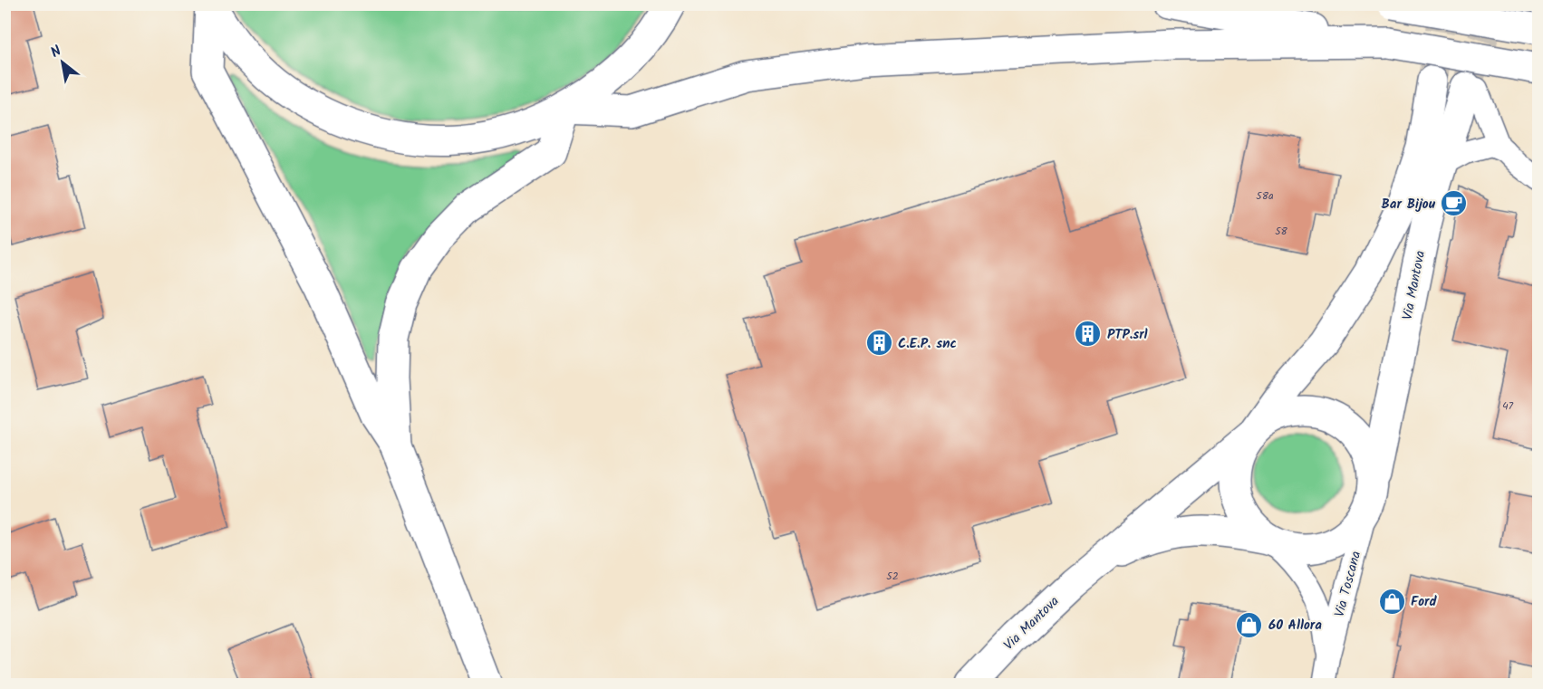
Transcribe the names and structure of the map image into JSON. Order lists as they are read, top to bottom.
{
  "streets": {
    "main road": ["Via Mantova"],
    "street": ["Via Toscana"]
  },
  "crossings": [
    ["Via Mantova", "Via Toscana"]
  ],
  "places": {
    "cafe": ["Bar Bijou"],
    "building": ["PTP.srl", "C.E.P. snc"],
    "shop": ["Ford", "60 Allora"]
  },
  "house_numbers": [
    "58a",
    "58",
    "47",
    "52"
  ],
  "north": "top left"
}
